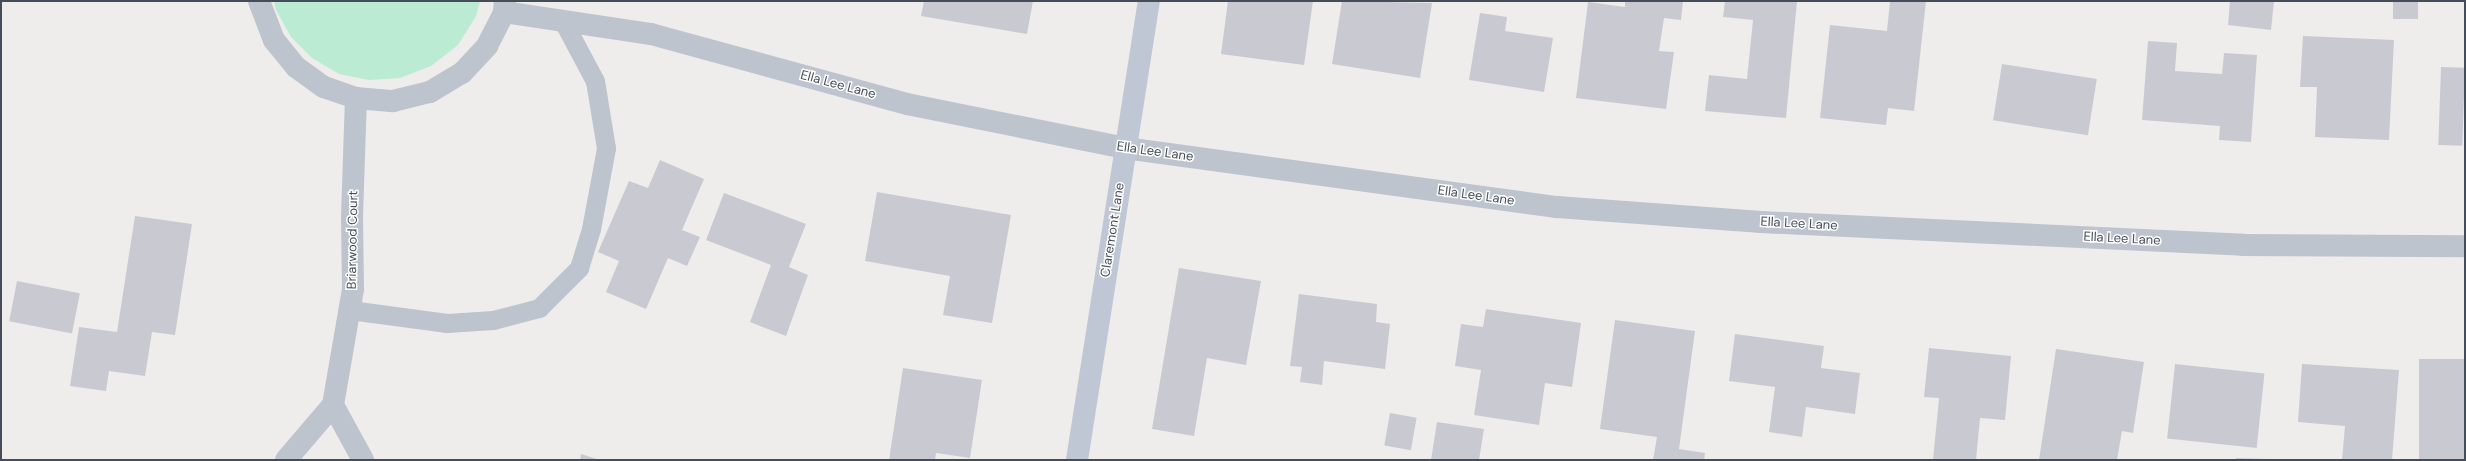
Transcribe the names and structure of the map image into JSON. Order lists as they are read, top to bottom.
{
  "streets": {
    "street": ["Ella Lee Lane", "Claremont Lane", "Briarwood Court"]
  },
  "crossings": [
    ["Ella Lee Lane", "Claremont Lane"]
  ]
}
